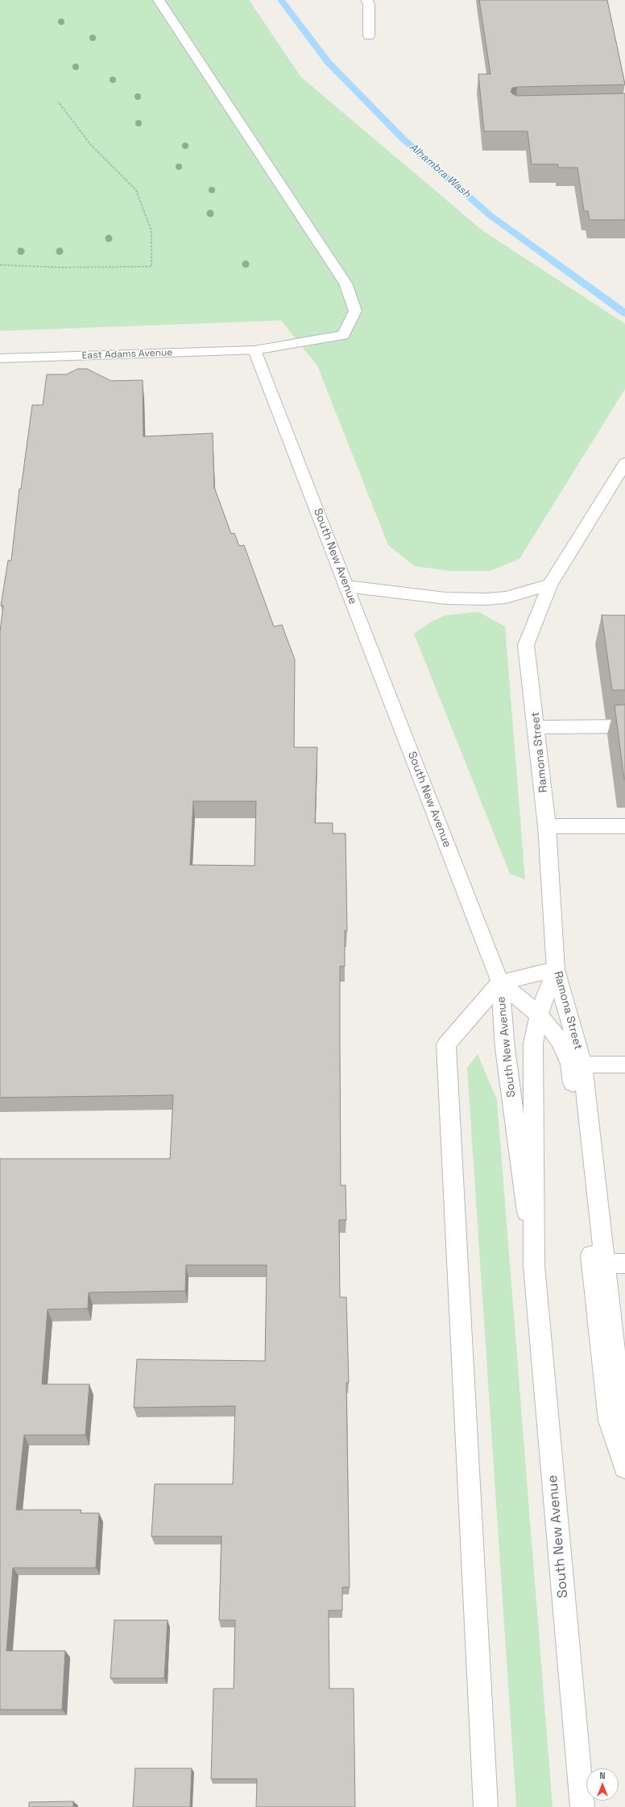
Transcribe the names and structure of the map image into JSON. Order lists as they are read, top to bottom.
{
  "streets": {
    "main road": ["East Adams Avenue", "South New Avenue", "Ramona Street"]
  },
  "crossings": [
    ["East Adams Avenue", "South New Avenue"],
    ["South New Avenue", "Ramona Street"]
  ],
  "water": ["Alhambra Wash"],
  "north": "top"
}
